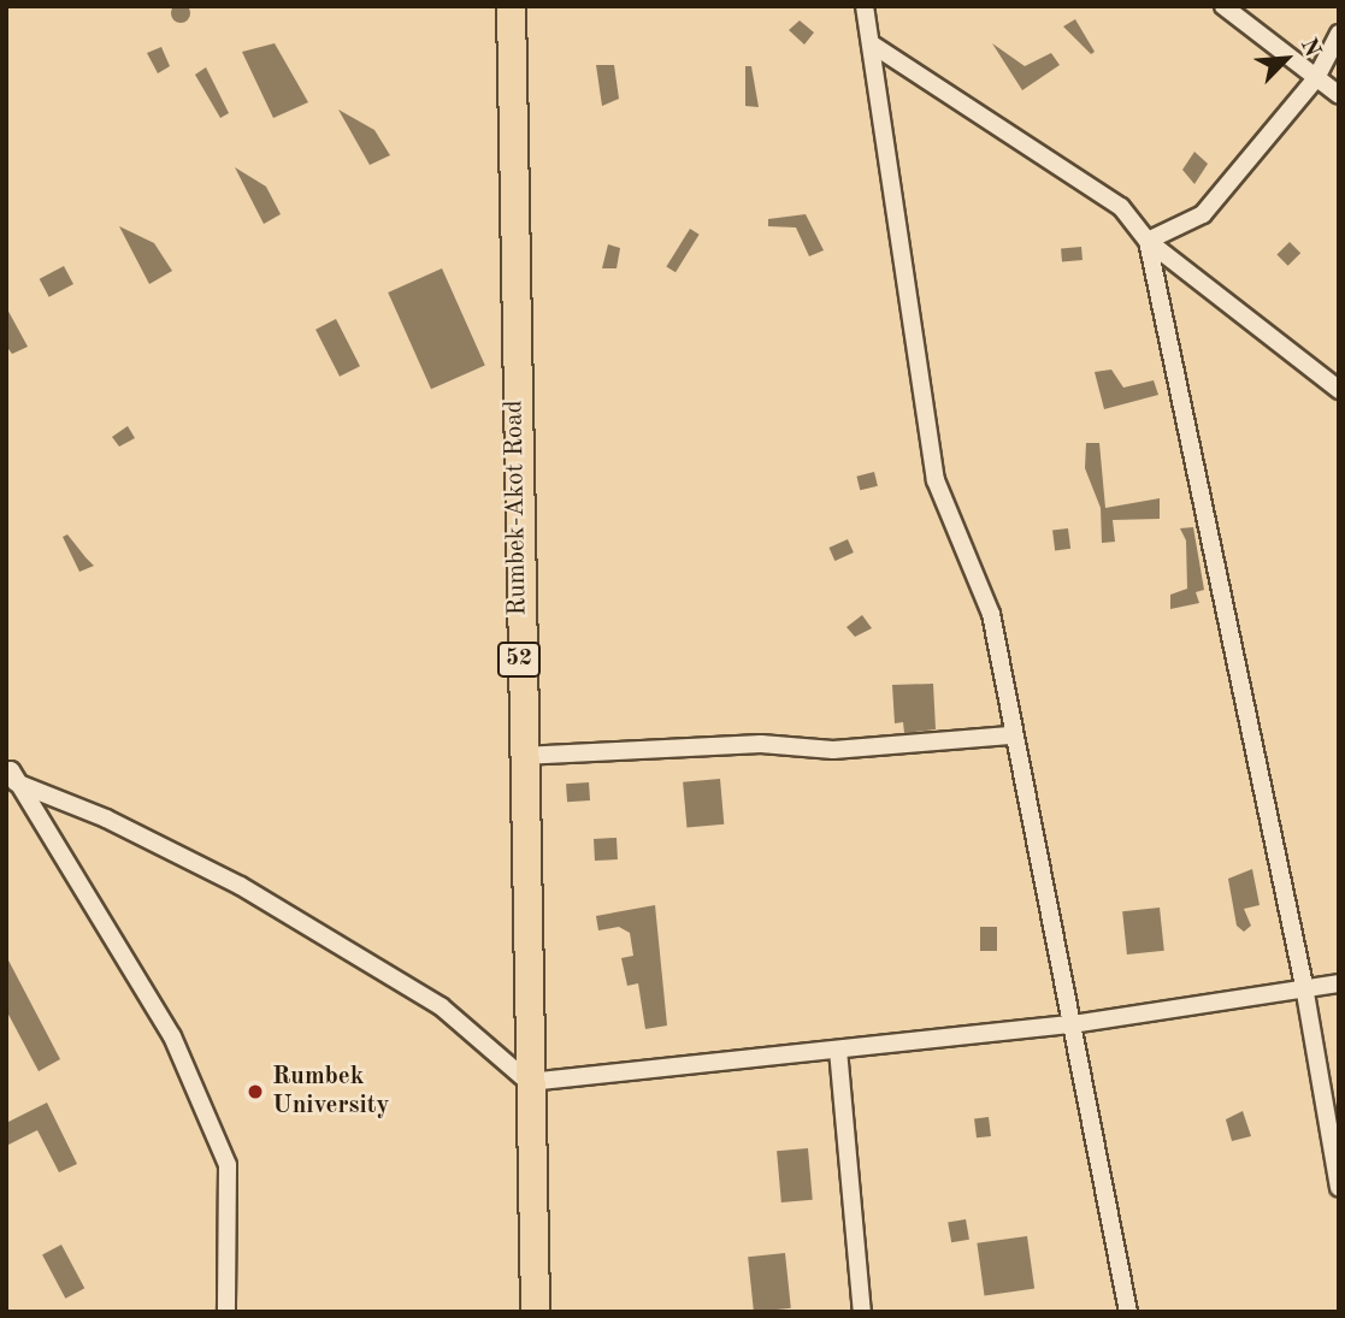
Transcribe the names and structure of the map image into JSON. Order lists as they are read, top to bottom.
{
  "streets": {
    "main road": ["Rumbek-Akot Road", "52"]
  },
  "places": ["Rumbek University"],
  "north": "top right"
}
